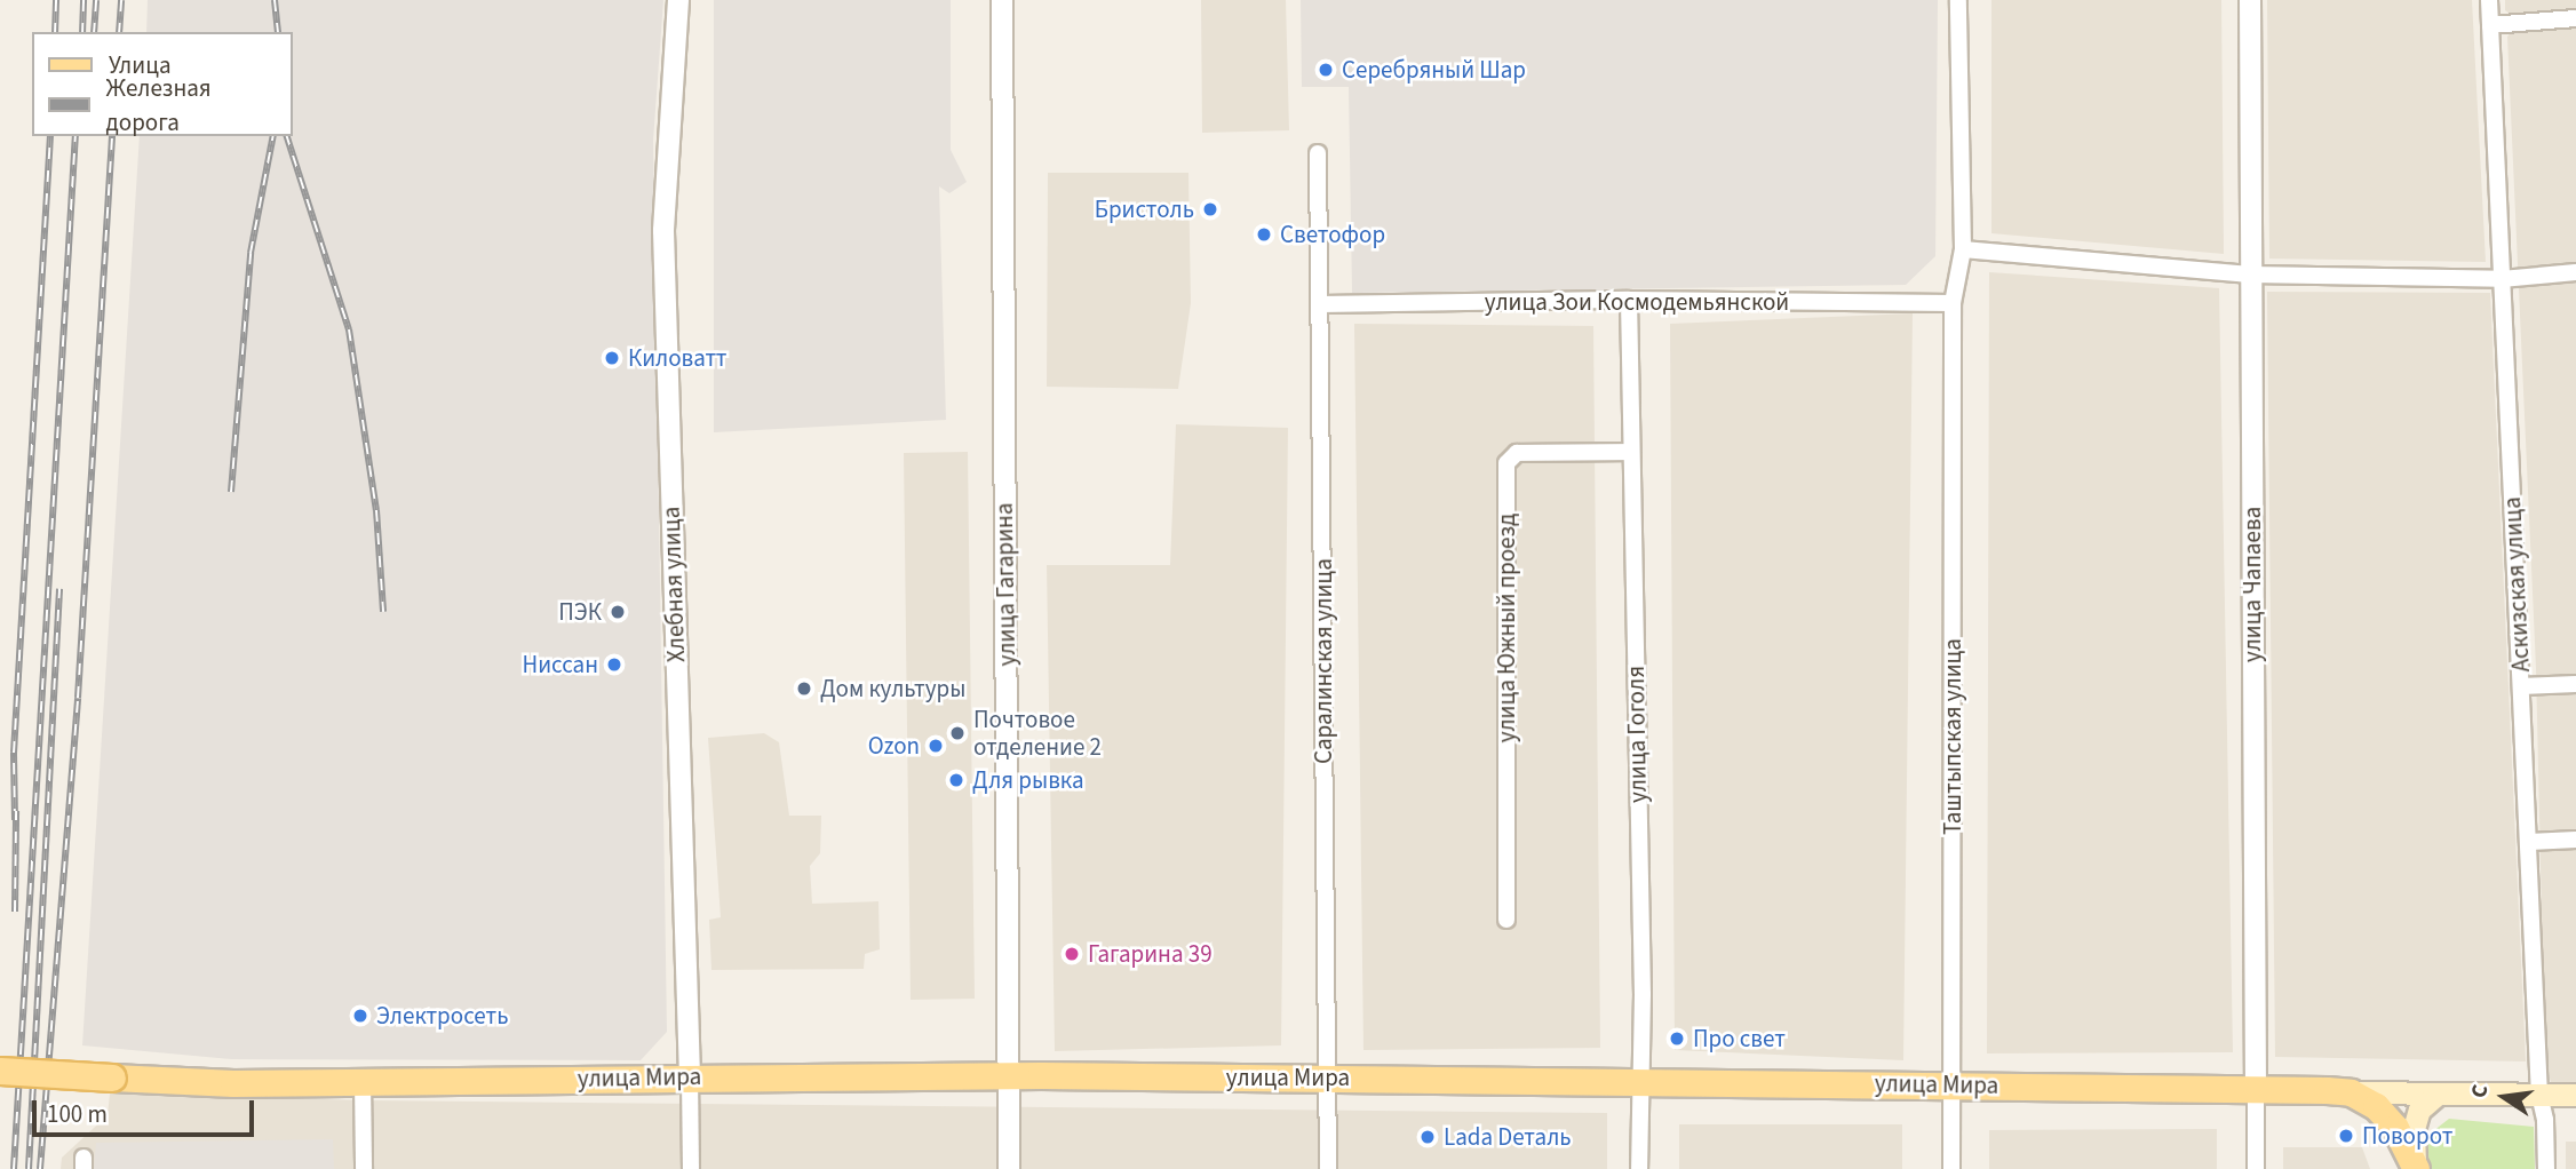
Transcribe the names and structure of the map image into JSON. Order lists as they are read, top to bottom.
{
  "streets": {
    "main road": ["улица Мира"],
    "street": [
      "улица Зои Космодемьянской",
      "Хлебная улица",
      "улица Гагарина",
      "улица Чапаева",
      "Аскизская улица",
      "улица Южный проезд",
      "Саралинская улица",
      "улица Гоголя",
      "Таштыпская улица"
    ]
  },
  "crossings": [
    ["улица Зои Космодемьянской", "Саралинская улица"],
    ["улица Зои Космодемьянской", "улица Гоголя"],
    ["улица Зои Космодемьянской", "Таштыпская улица"],
    ["Хлебная улица", "улица Мира"],
    ["улица Гагарина", "улица Мира"],
    ["улица Чапаева", "улица Мира"],
    ["Аскизская улица", "улица Мира"],
    ["улица Южный проезд", "улица Гоголя"],
    ["Саралинская улица", "улица Мира"],
    ["улица Гоголя", "улица Мира"],
    ["Таштыпская улица", "улица Мира"]
  ],
  "places": [
    "Серебряный Шар",
    "Бристоль",
    "Светофор",
    "Киловатт",
    "ПЭК",
    "Ниссан",
    "Дом культуры",
    "Почтовое отделение 2",
    "Ozon",
    "Для рывка",
    "Гагарина 39",
    "Электросеть",
    "Про свет",
    "Поворот",
    "Lada Dеталь"
  ],
  "legend": ["Улица", "Железная дорога"],
  "scale_bar": "100 m",
  "north": "left"
}
